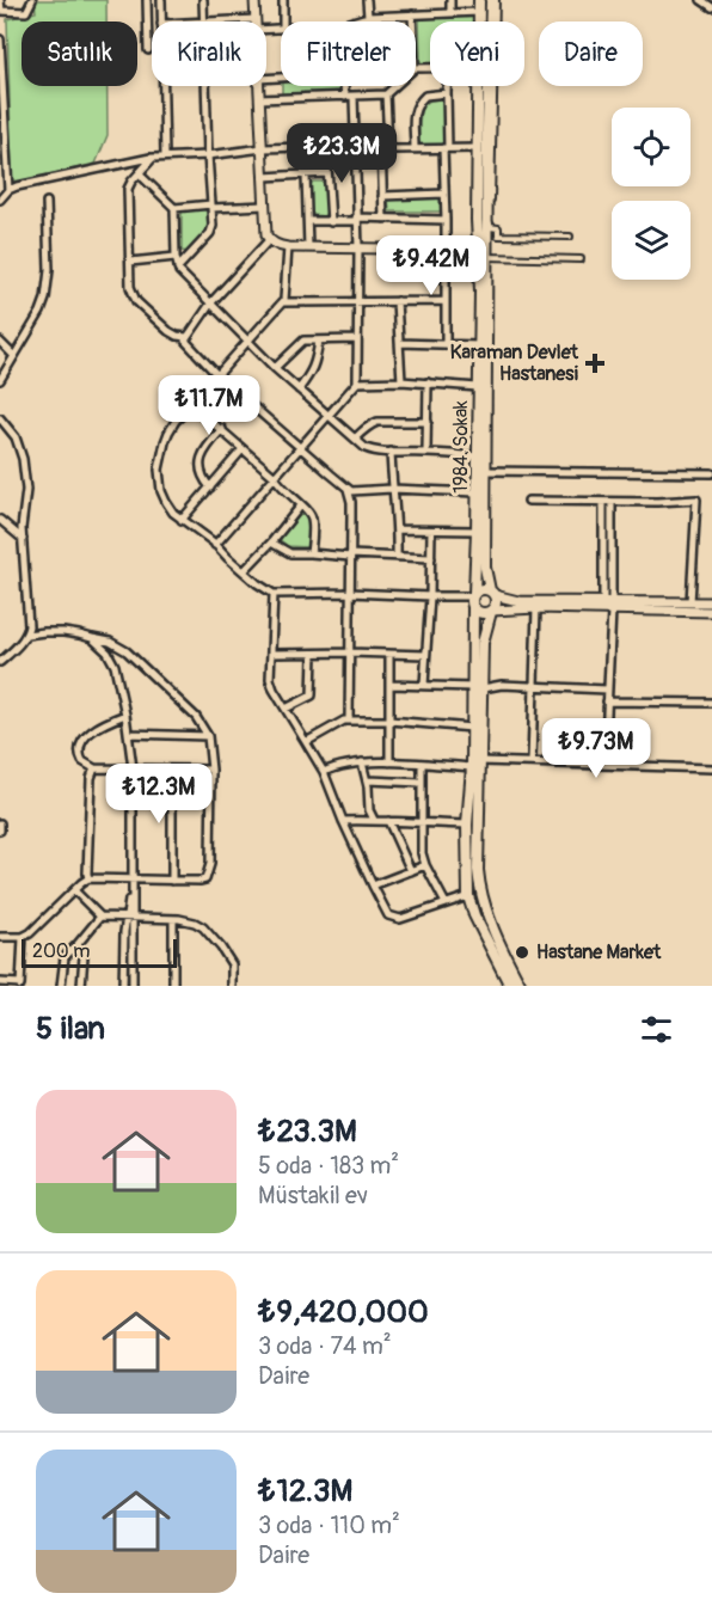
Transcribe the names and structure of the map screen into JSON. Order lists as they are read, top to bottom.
{
  "streets": {
    "main road": ["1984. Sokak"]
  },
  "places": {
    "health": ["Karaman Devlet Hastanesi"],
    "other": ["Hastane Market"]
  },
  "scale_bar": "200 m",
  "page": {
    "chip": [
      "Satılık",
      "Kiralık",
      "Filtreler",
      "Yeni",
      "Daire"
    ],
    "price": [
      "₺23.3M",
      "₺9.42M",
      "₺11.7M",
      "₺9.73M",
      "₺12.3M"
    ],
    "scale": "200 m",
    "heading": "5 ilan",
    "list": [
      {
        "name": "₺23.3M",
        "note": "5 oda · 183 m² · Müstakil ev"
      },
      {
        "name": "₺9,420,000",
        "note": "3 oda · 74 m² · Daire"
      },
      {
        "name": "₺12.3M",
        "note": "3 oda · 110 m² · Daire"
      }
    ]
  }
}
